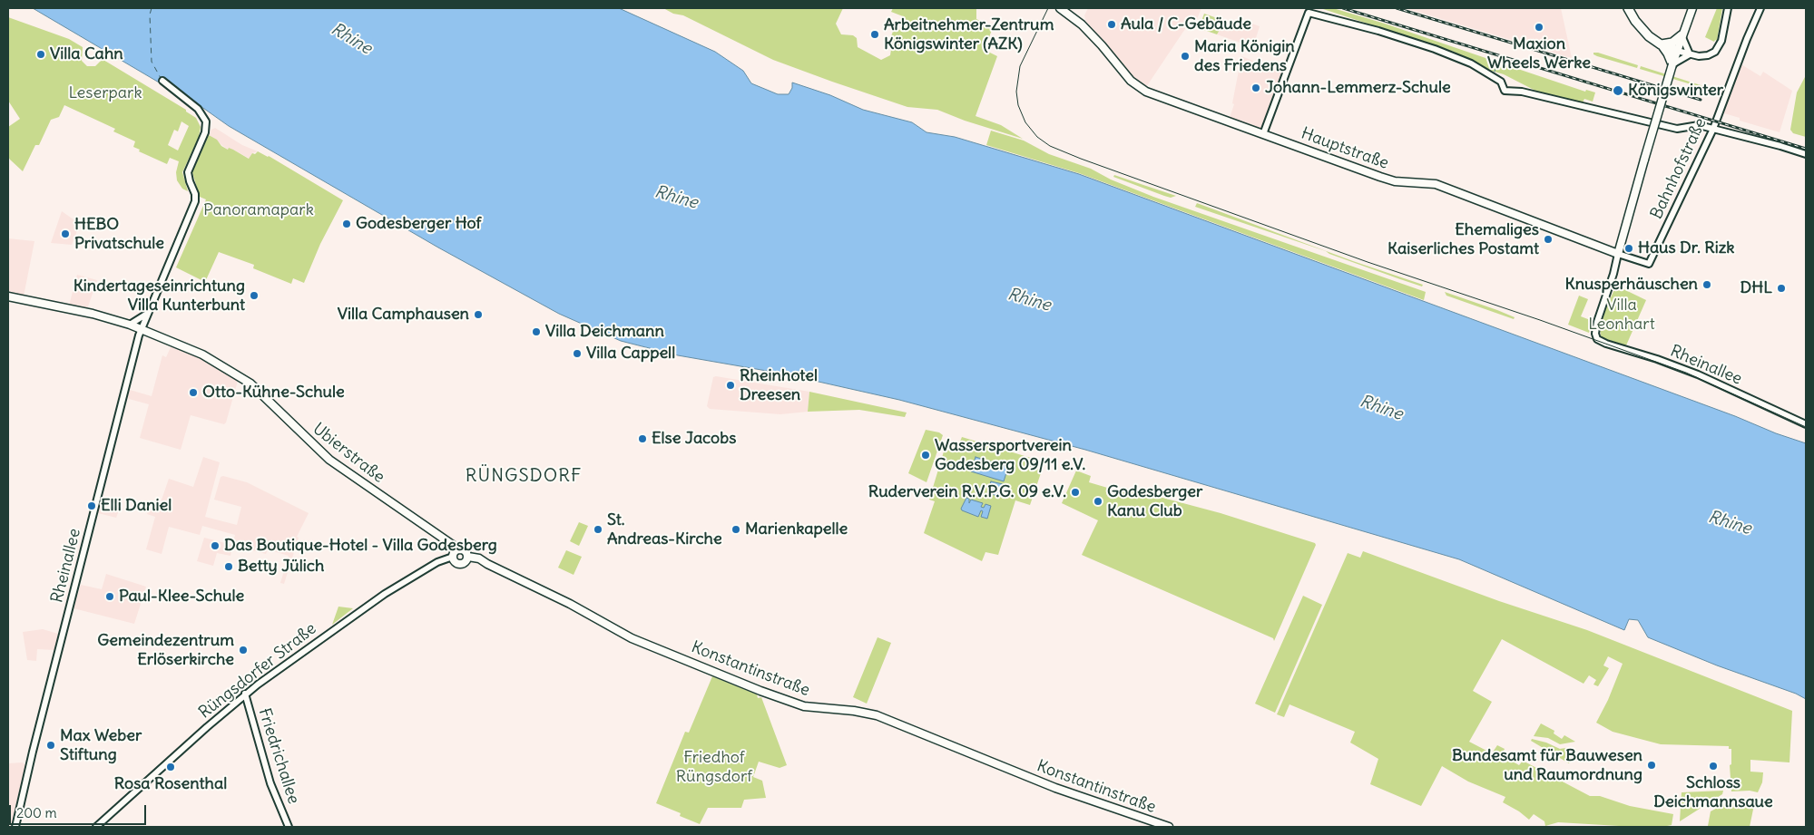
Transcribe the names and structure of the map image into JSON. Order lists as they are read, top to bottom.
{
  "streets": {
    "main road": ["Hauptstraße", "Ubierstraße", "Konstantinstraße"],
    "street": [
      "Bahnhofstraße",
      "Rheinallee",
      "Rüngsdorfer Straße",
      "Friedrichallee"
    ]
  },
  "crossings": [
    ["Hauptstraße", "Bahnhofstraße"],
    ["Hauptstraße", "Rheinallee"],
    ["Rheinallee", "Ubierstraße"],
    ["Ubierstraße", "Konstantinstraße"],
    ["Ubierstraße", "Rüngsdorfer Straße"],
    ["Konstantinstraße", "Rüngsdorfer Straße"],
    ["Rüngsdorfer Straße", "Friedrichallee"]
  ],
  "districts": ["RÜNGSDORF"],
  "water": ["Rhine"],
  "parks": [
    "Leserpark",
    "Panoramapark",
    "Villa Leonhart",
    "Friedhof Rüngsdorf"
  ],
  "places": [
    "Aula / C-Gebäude",
    "Maxion Wheels Werke",
    "Arbeitnehmer-Zentrum Königswinter (AZK)",
    "Villa Cahn",
    "Maria Königin des Friedens",
    "Johann-Lemmerz-Schule",
    "Königswinter",
    "Godesberger Hof",
    "HEBO Privatschule",
    "Ehemaliges Kaiserliches Postamt",
    "Haus Dr. Rizk",
    "Knusperhäuschen",
    "DHL",
    "Kindertageseinrichtung Villa Kunterbunt",
    "Villa Camphausen",
    "Villa Deichmann",
    "Villa Cappell",
    "Rheinhotel Dreesen",
    "Otto-Kühne-Schule",
    "Else Jacobs",
    "Wassersportverein Godesberg 09/11 e.V.",
    "Ruderverein R.V.P.G. 09 e.V.",
    "Godesberger Kanu Club",
    "Elli Daniel",
    "St. Andreas-Kirche",
    "Marienkapelle",
    "Das Boutique-Hotel - Villa Godesberg",
    "Betty Jülich",
    "Paul-Klee-Schule",
    "Gemeindezentrum Erlöserkirche",
    "Max Weber Stiftung",
    "Bundesamt für Bauwesen und Raumordnung",
    "Schloss Deichmannsaue",
    "Rosa Rosenthal"
  ],
  "scale_bar": "200 m"
}
